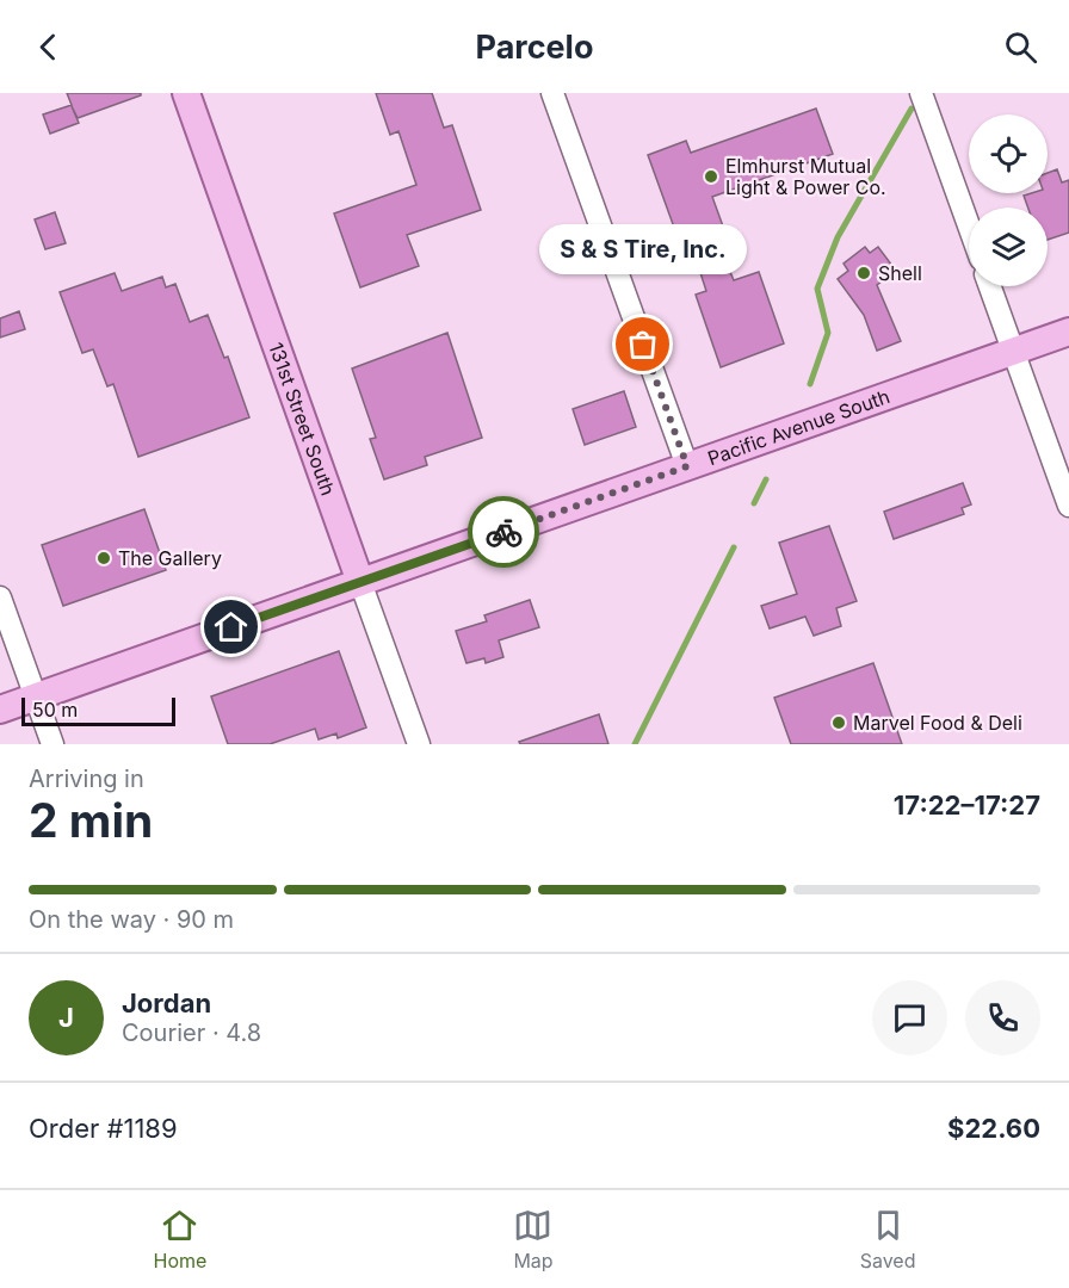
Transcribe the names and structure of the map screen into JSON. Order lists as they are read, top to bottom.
{
  "streets": {
    "main road": ["131st Street South", "Pacific Avenue South"]
  },
  "crossings": [
    ["131st Street South", "Pacific Avenue South"]
  ],
  "places": [
    "Elmhurst Mutual Light & Power Co.",
    "Shell",
    "S & S Tire, Inc.",
    "The Gallery",
    "Marvel Food & Deli"
  ],
  "scale_bar": "50 m",
  "page": {
    "header": "Parcelo",
    "bubble": "S & S Tire, Inc.",
    "scale": "50 m",
    "heading": ["2 min", "Arriving in", "17:22–17:27"],
    "panel": [
      "Jordan",
      "Courier · 4.8",
      "Order #1189",
      "$22.60"
    ],
    "bar": "On the way · 90 m",
    "round": "J",
    "tabs": ["Home", "Map", "Saved"]
  }
}
